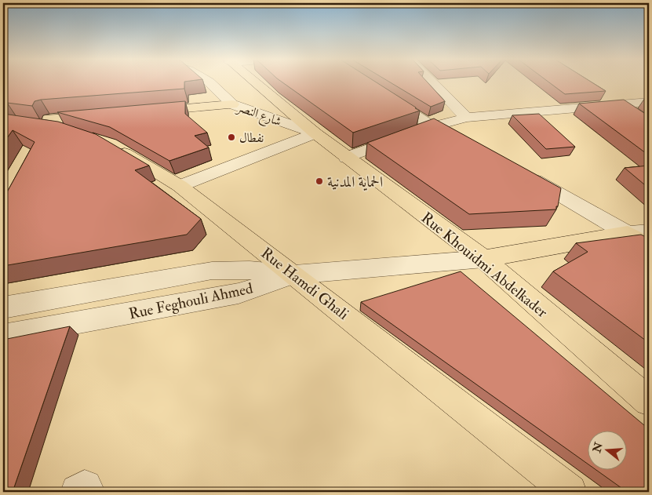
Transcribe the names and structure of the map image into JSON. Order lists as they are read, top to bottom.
{
  "streets": {
    "main road": ["Rue Khouidmi Abdelkader", "Rue Hamdi Ghali"],
    "street": ["شارع النصر", "Rue Feghouli Ahmed"]
  },
  "crossings": [
    ["شارع النصر", "Rue Khouidmi Abdelkader"],
    ["Rue Hamdi Ghali", "Rue Feghouli Ahmed"]
  ],
  "places": ["نفطال", "الحماية المدنية"],
  "north": "left"
}
